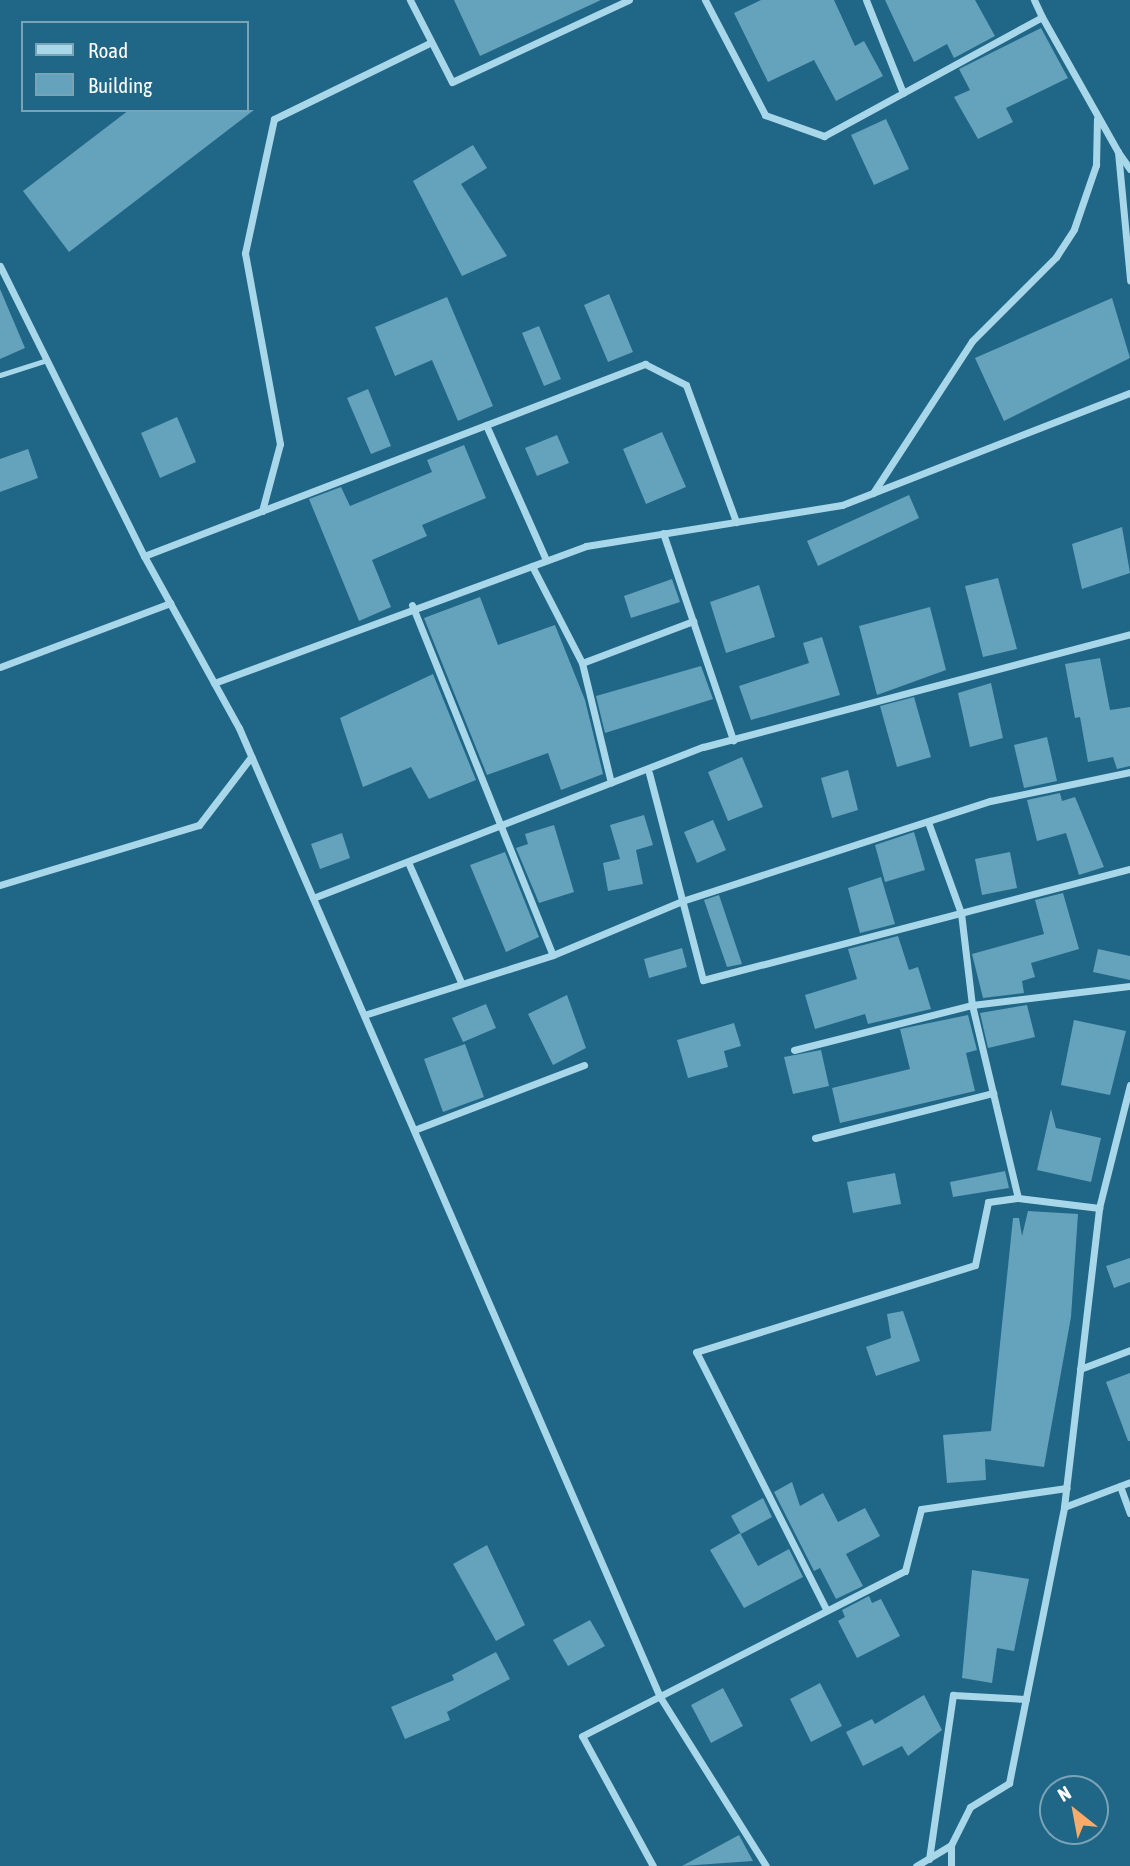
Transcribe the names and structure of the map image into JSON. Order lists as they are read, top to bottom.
{
  "legend": ["Road", "Building"],
  "north": "top left"
}
